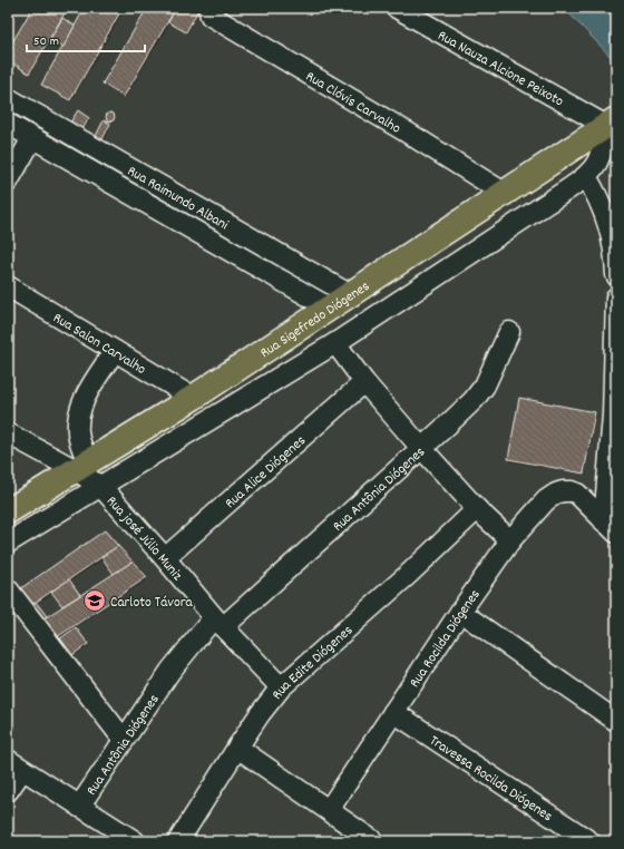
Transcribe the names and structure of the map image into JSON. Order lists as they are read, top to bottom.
{
  "streets": {
    "main road": ["Rua Sigefredo Diógenes"],
    "street": [
      "Rua Nauza Alcione Peixoto",
      "Rua Clóvis Carvalho",
      "Rua Raimundo Albani",
      "Rua Salon Carvalho",
      "Rua Alice Diógenes",
      "Rua Antônia Diógenes",
      "Rua josé Júlio Muniz",
      "Rua Rocilda Diógenes",
      "Rua Edite Diógenes",
      "Travessa Rocilda Diógenes"
    ]
  },
  "crossings": [
    ["Rua Nauza Alcione Peixoto", "Rua Sigefredo Diógenes"],
    ["Rua Clóvis Carvalho", "Rua Sigefredo Diógenes"],
    ["Rua Raimundo Albani", "Rua Sigefredo Diógenes"],
    ["Rua Sigefredo Diógenes", "Rua Salon Carvalho"],
    ["Rua Sigefredo Diógenes", "Rua josé Júlio Muniz"],
    ["Rua Alice Diógenes", "Rua josé Júlio Muniz"],
    ["Rua Antônia Diógenes", "Rua josé Júlio Muniz"],
    ["Rua josé Júlio Muniz", "Rua Edite Diógenes"],
    ["Rua Rocilda Diógenes", "Travessa Rocilda Diógenes"]
  ],
  "places": {
    "school or university": ["Carloto Távora"]
  },
  "scale_bar": "50 m"
}
